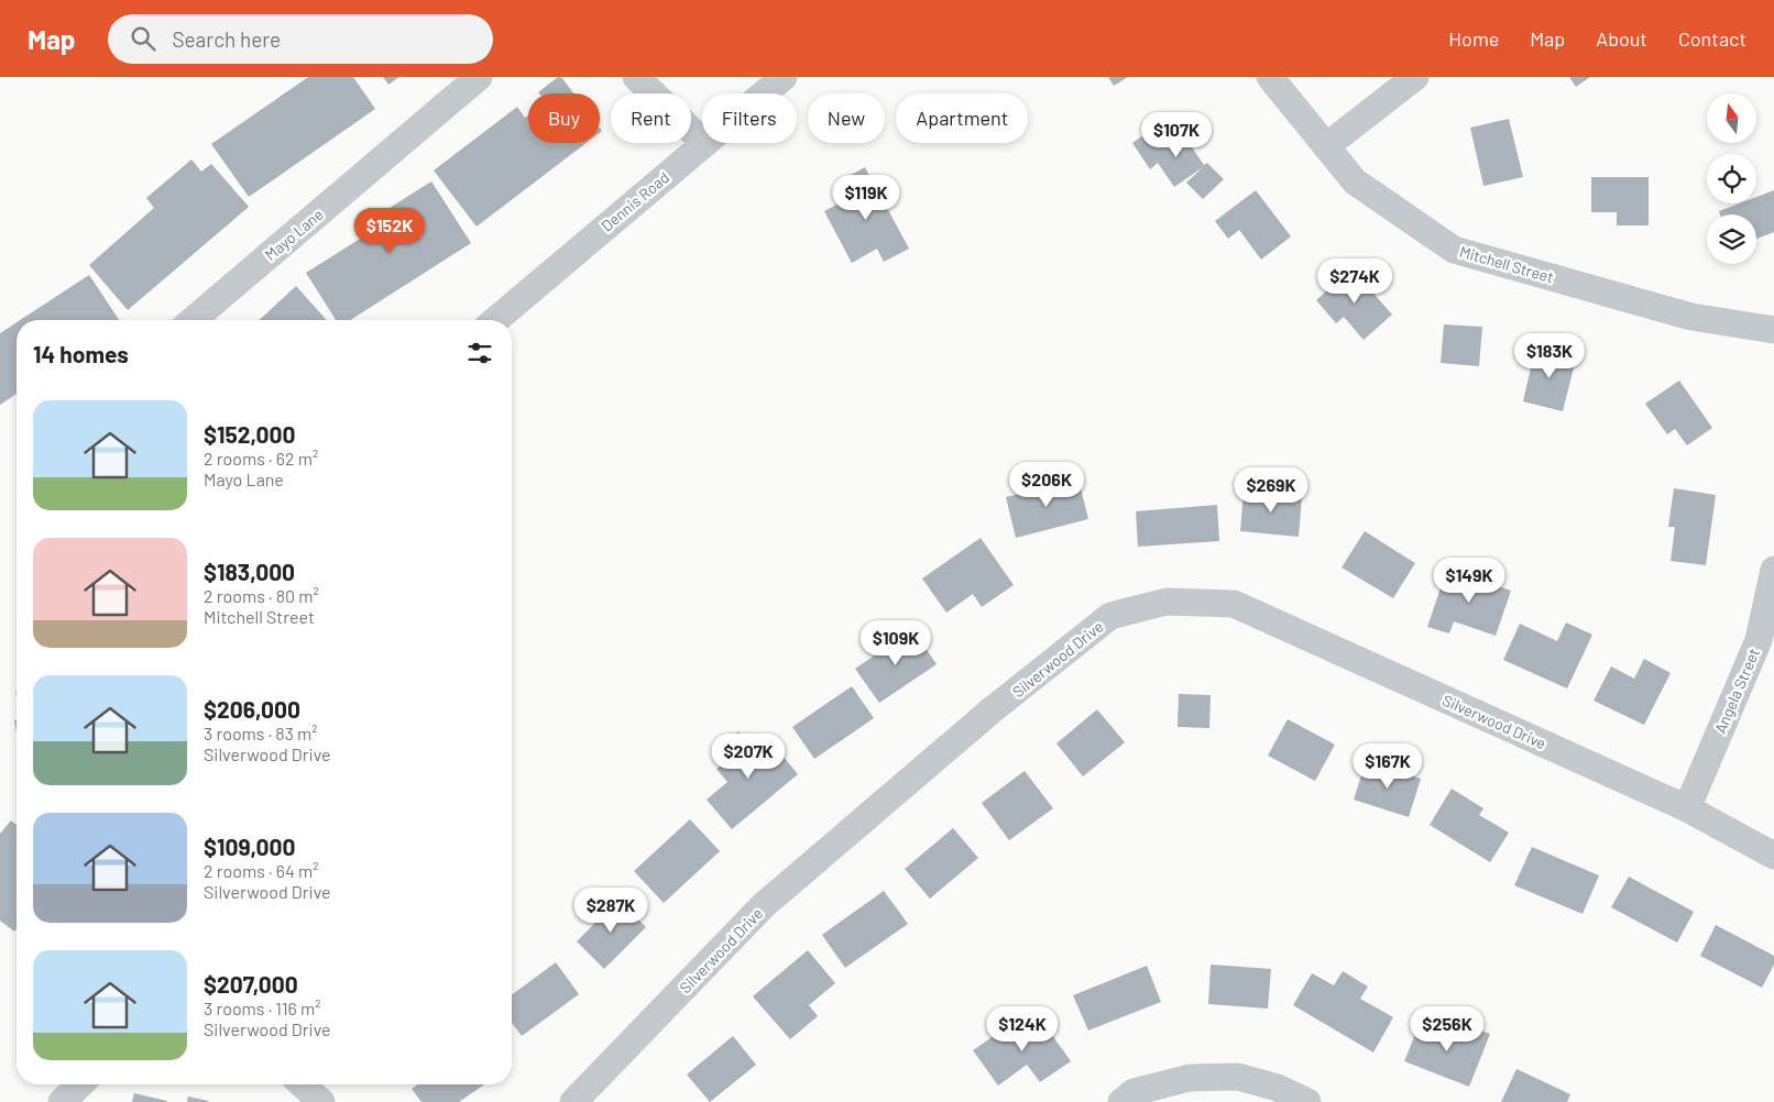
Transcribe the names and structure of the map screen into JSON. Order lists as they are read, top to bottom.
{
  "streets": {
    "street": [
      "Dennis Road",
      "Mayo Lane",
      "Mitchell Street",
      "Silverwood Drive",
      "Angela Street"
    ]
  },
  "crossings": [
    ["Silverwood Drive", "Angela Street"]
  ],
  "north": "top",
  "page": {
    "header": "Map",
    "search": "Search here",
    "nav": [
      "Home",
      "Map",
      "About",
      "Contact"
    ],
    "chip": [
      "Buy",
      "Rent",
      "Filters",
      "New",
      "Apartment"
    ],
    "price": [
      "$107K",
      "$119K",
      "$152K",
      "$274K",
      "$183K",
      "$206K",
      "$269K",
      "$149K",
      "$109K",
      "$207K",
      "$167K",
      "$287K",
      "$124K",
      "$256K"
    ],
    "heading": "14 homes",
    "list": [
      {
        "name": "$152,000",
        "note": "2 rooms · 62 m² · Mayo Lane"
      },
      {
        "name": "$183,000",
        "note": "2 rooms · 80 m² · Mitchell Street"
      },
      {
        "name": "$206,000",
        "note": "3 rooms · 83 m² · Silverwood Drive"
      },
      {
        "name": "$109,000",
        "note": "2 rooms · 64 m² · Silverwood Drive"
      },
      {
        "name": "$207,000",
        "note": "3 rooms · 116 m² · Silverwood Drive"
      }
    ]
  }
}
